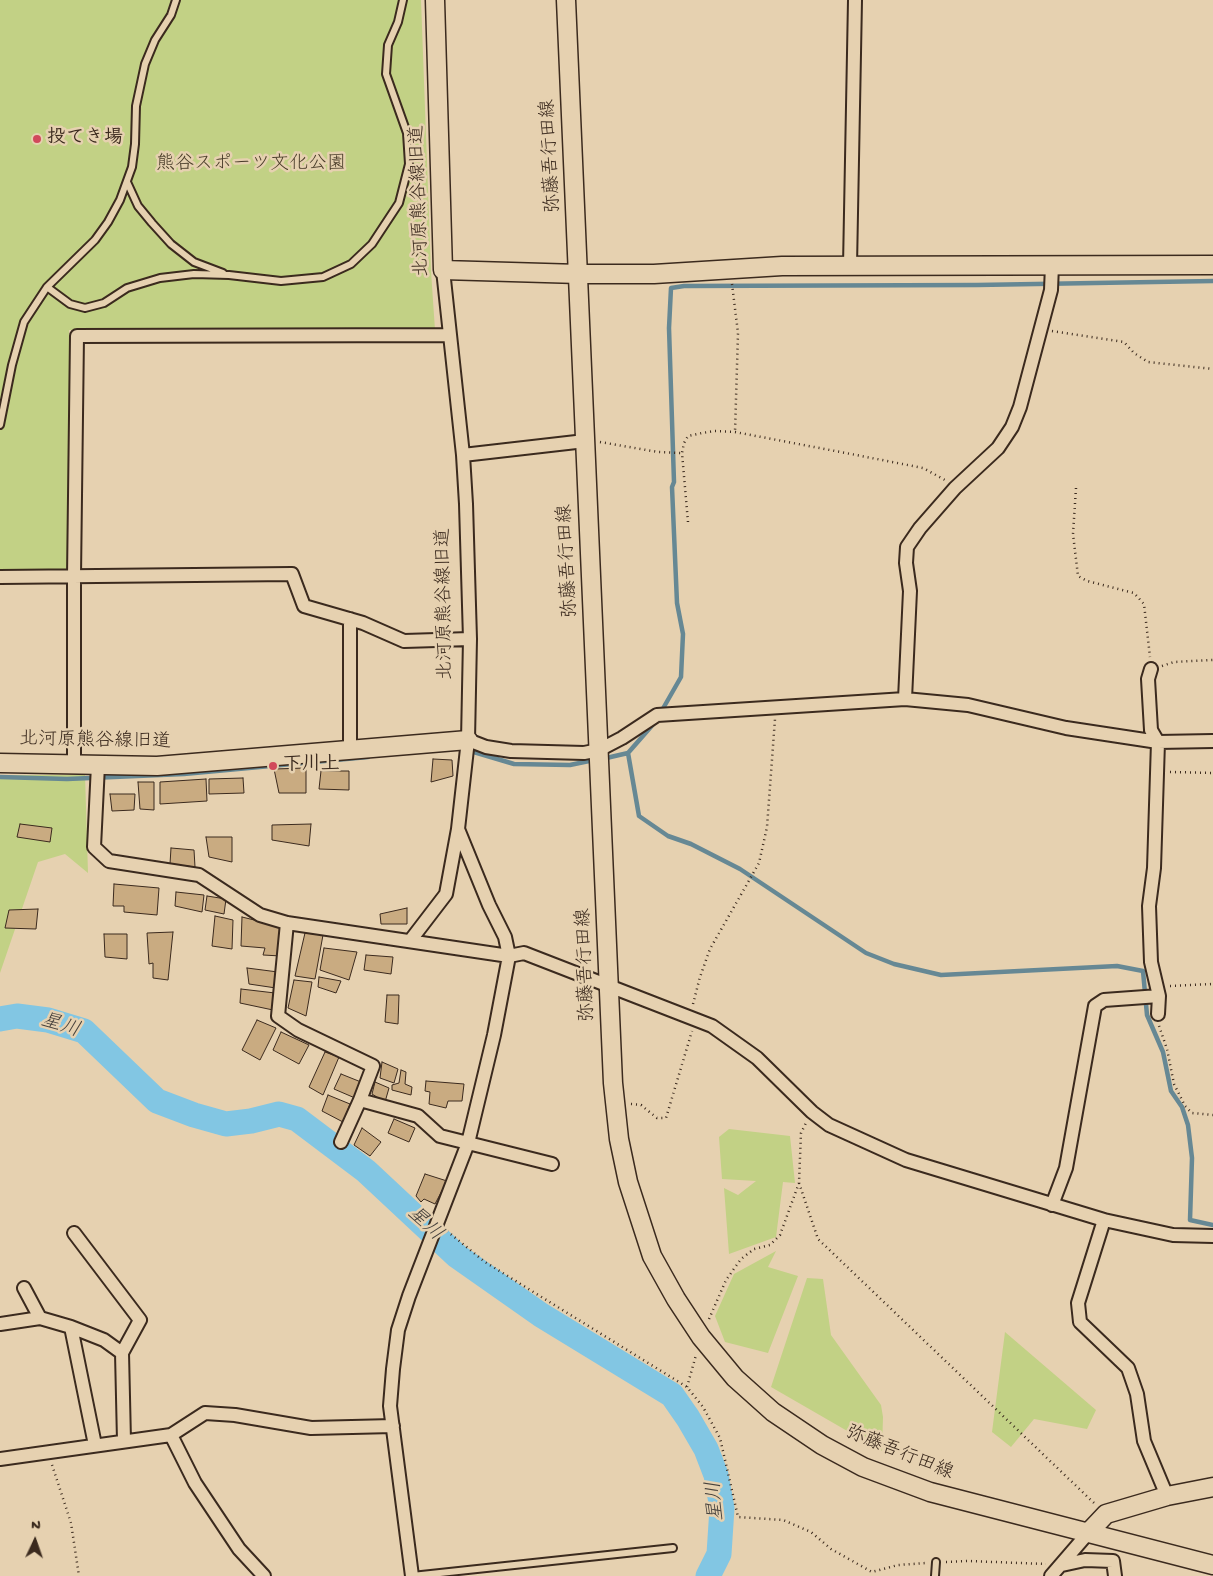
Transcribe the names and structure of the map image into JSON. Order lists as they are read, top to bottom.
{
  "streets": {
    "main road": ["弥藤吾行田線", "北河原熊谷線旧道"]
  },
  "water": ["星川"],
  "parks": ["熊谷スポーツ文化公園"],
  "places": ["投てき場", "下川上"],
  "north": "top"
}
